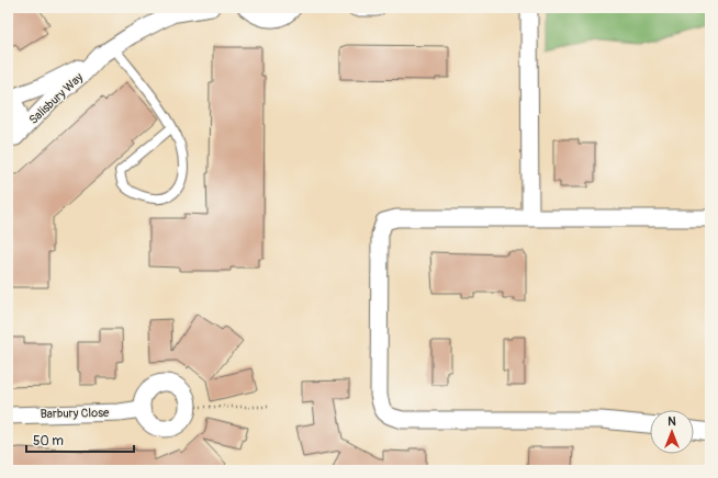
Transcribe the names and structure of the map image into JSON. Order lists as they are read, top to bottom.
{
  "streets": {
    "street": ["Salisbury Way", "Barbury Close"]
  },
  "scale_bar": "50 m",
  "north": "top"
}
